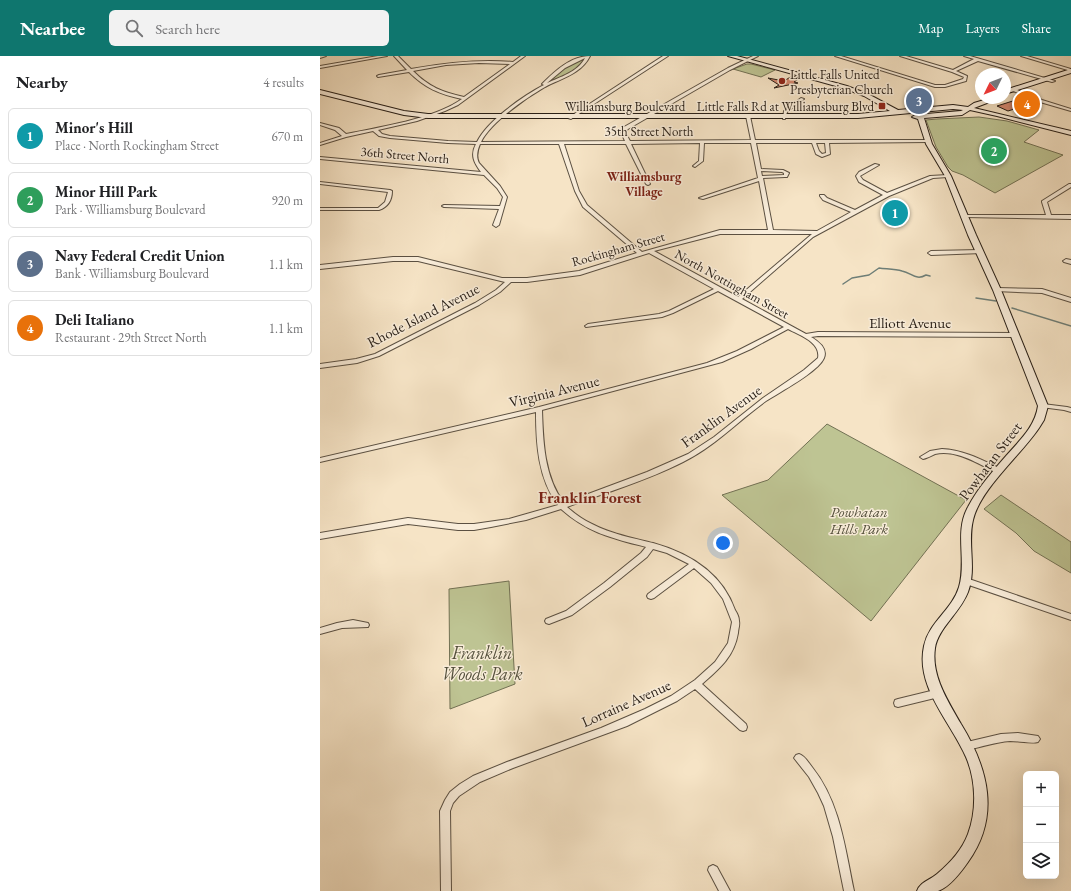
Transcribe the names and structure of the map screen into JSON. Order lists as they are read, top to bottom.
{
  "streets": {
    "main road": ["Williamsburg Boulevard", "Powhatan Street"],
    "street": [
      "35th Street North",
      "36th Street North",
      "Rockingham Street",
      "North Nottingham Street",
      "Rhode Island Avenue",
      "Elliott Avenue",
      "Virginia Avenue",
      "Franklin Avenue",
      "Lorraine Avenue"
    ]
  },
  "crossings": [
    ["Rockingham Street", "North Nottingham Street"],
    ["Rockingham Street", "Rhode Island Avenue"],
    ["North Nottingham Street", "Elliott Avenue"],
    ["North Nottingham Street", "Virginia Avenue"],
    ["North Nottingham Street", "Franklin Avenue"],
    ["Elliott Avenue", "Franklin Avenue"],
    ["Virginia Avenue", "Lorraine Avenue"],
    ["Franklin Avenue", "Lorraine Avenue"]
  ],
  "districts": ["Williamsburg Village", "Franklin Forest"],
  "parks": ["Powhatan Hills Park", "Franklin Woods Park"],
  "places": {
    "other": ["Little Falls United Presbyterian Church"],
    "transit": ["Little Falls Rd at Williamsburg Blvd"]
  },
  "north": "bottom left",
  "page": {
    "header": "Nearbee",
    "search": "Search here",
    "nav": ["Map", "Layers", "Share"],
    "heading": ["Nearby", "4 results"],
    "pins": [
      "3",
      "4",
      "2",
      "1"
    ],
    "list": [
      {
        "mark": "1",
        "name": "Minor's Hill",
        "note": "Place · North Rockingham Street",
        "value": "670 m"
      },
      {
        "mark": "2",
        "name": "Minor Hill Park",
        "note": "Park · Williamsburg Boulevard",
        "value": "920 m"
      },
      {
        "mark": "3",
        "name": "Navy Federal Credit Union",
        "note": "Bank · Williamsburg Boulevard",
        "value": "1.1 km"
      },
      {
        "mark": "4",
        "name": "Deli Italiano",
        "note": "Restaurant · 29th Street North",
        "value": "1.1 km"
      }
    ],
    "map_buttons": ["+", "−"]
  }
}
